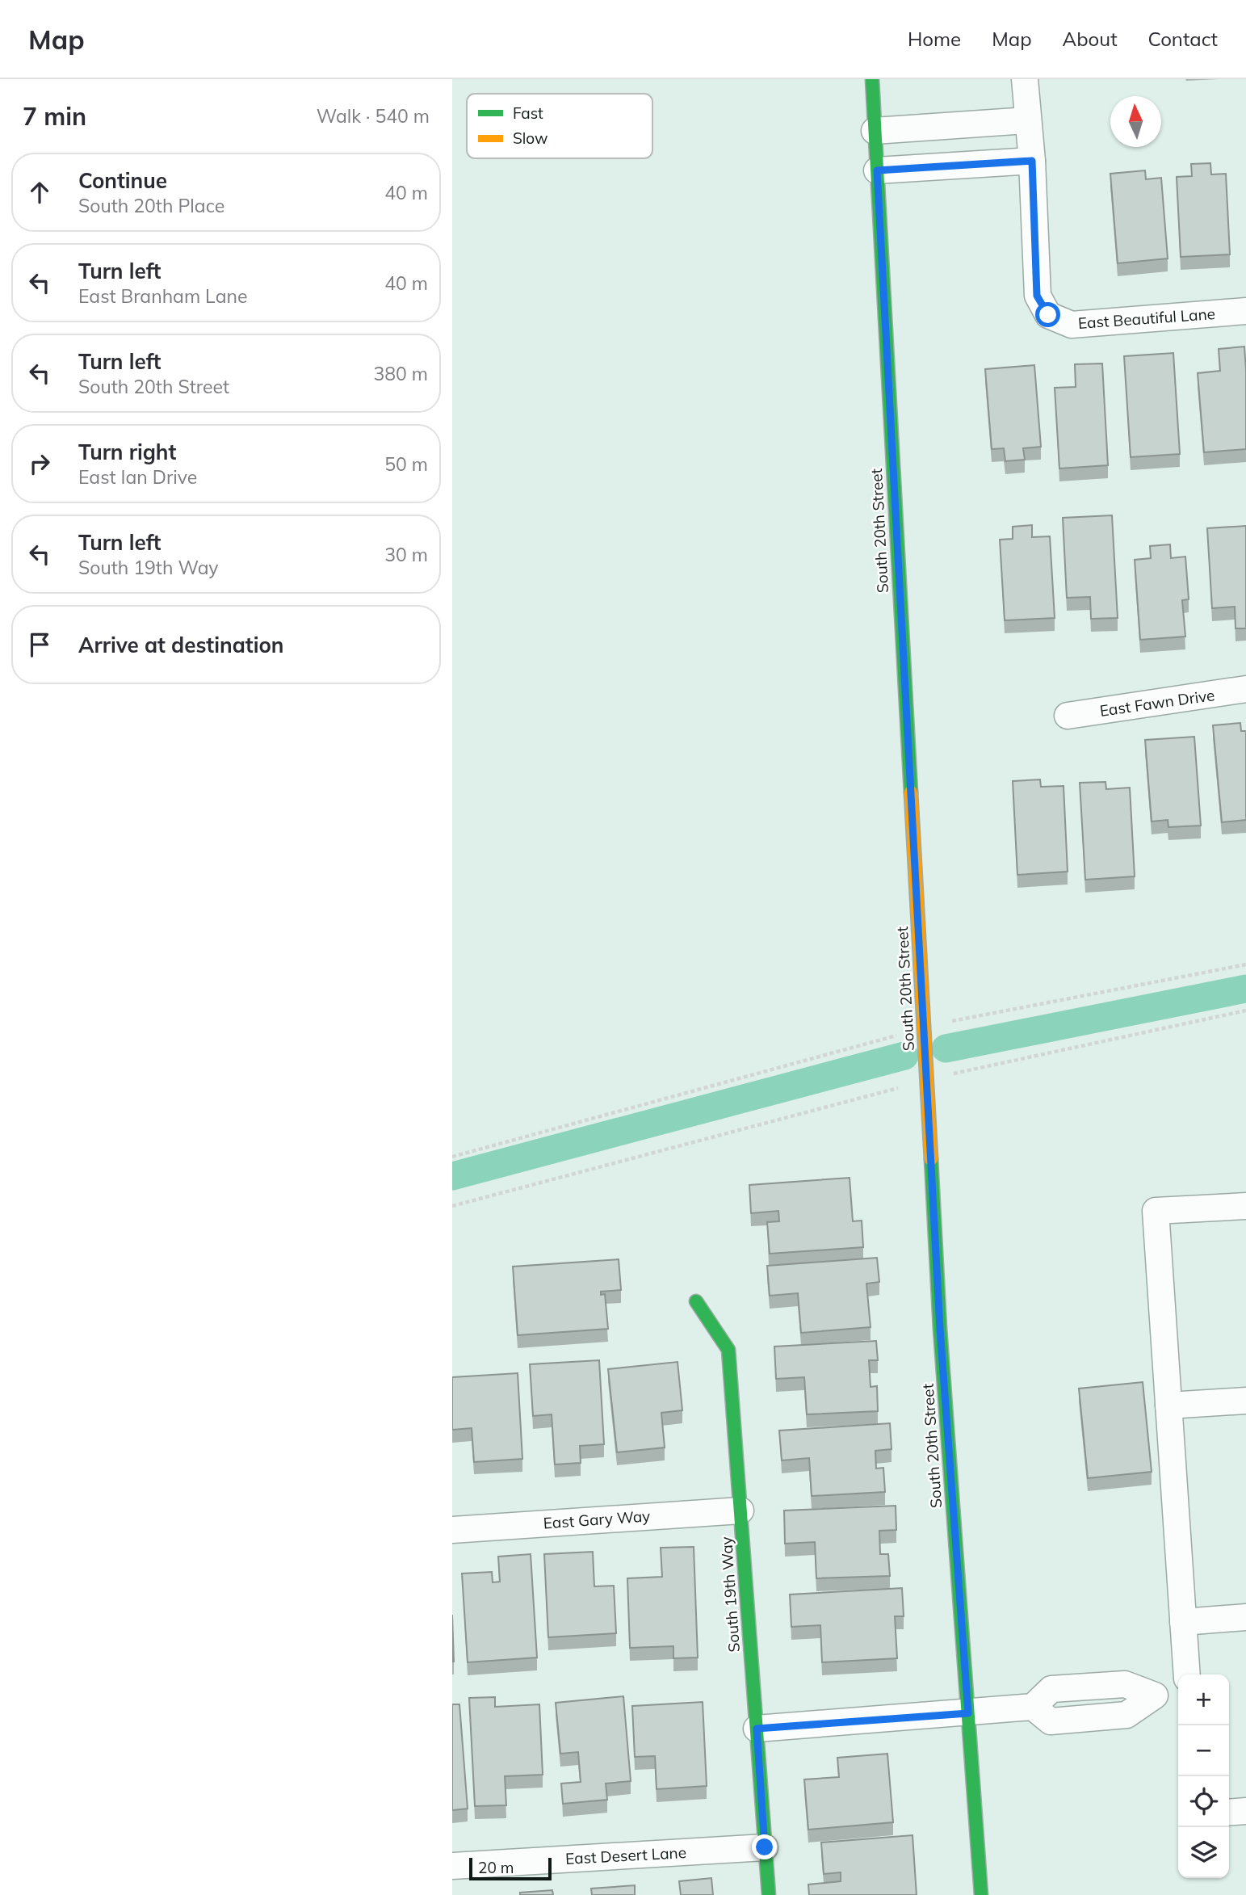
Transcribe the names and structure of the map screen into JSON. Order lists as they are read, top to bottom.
{
  "streets": {
    "street": [
      "East Beautiful Lane",
      "South 20th Street",
      "East Fawn Drive",
      "East Gary Way",
      "South 19th Way",
      "East Desert Lane"
    ]
  },
  "crossings": [
    ["East Gary Way", "South 19th Way"],
    ["South 19th Way", "East Desert Lane"]
  ],
  "legend": ["Fast", "Slow"],
  "scale_bar": "20 m",
  "north": "top",
  "page": {
    "header": "Map",
    "nav": [
      "Home",
      "Map",
      "About",
      "Contact"
    ],
    "heading": ["7 min", "Walk · 540 m"],
    "list": [
      ["Continue", "South 20th Place", "40 m"],
      ["Turn left", "East Branham Lane", "40 m"],
      ["Turn left", "South 20th Street", "380 m"],
      ["Turn right", "East Ian Drive", "50 m"],
      ["Turn left", "South 19th Way", "30 m"],
      "Arrive at destination"
    ],
    "map_buttons": ["+", "−"],
    "scale": "20 m"
  }
}
